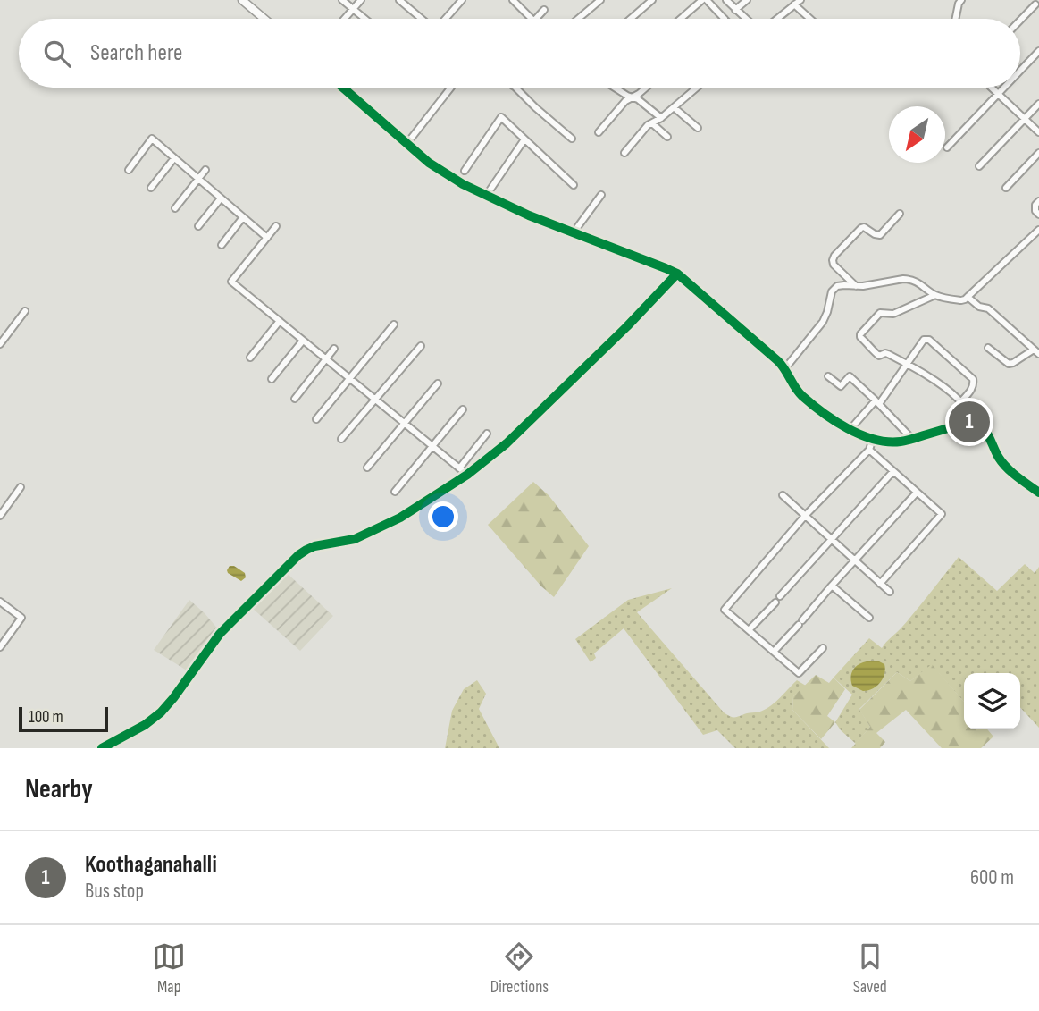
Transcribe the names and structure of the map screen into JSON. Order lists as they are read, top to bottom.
{
  "scale_bar": "100 m",
  "north": "bottom left",
  "page": {
    "search": "Search here",
    "pins": "1",
    "scale": "100 m",
    "heading": "Nearby",
    "list": [
      {
        "mark": "1",
        "name": "Koothaganahalli",
        "note": "Bus stop",
        "value": "600 m"
      }
    ],
    "nav": ["Map", "Directions", "Saved"]
  }
}
